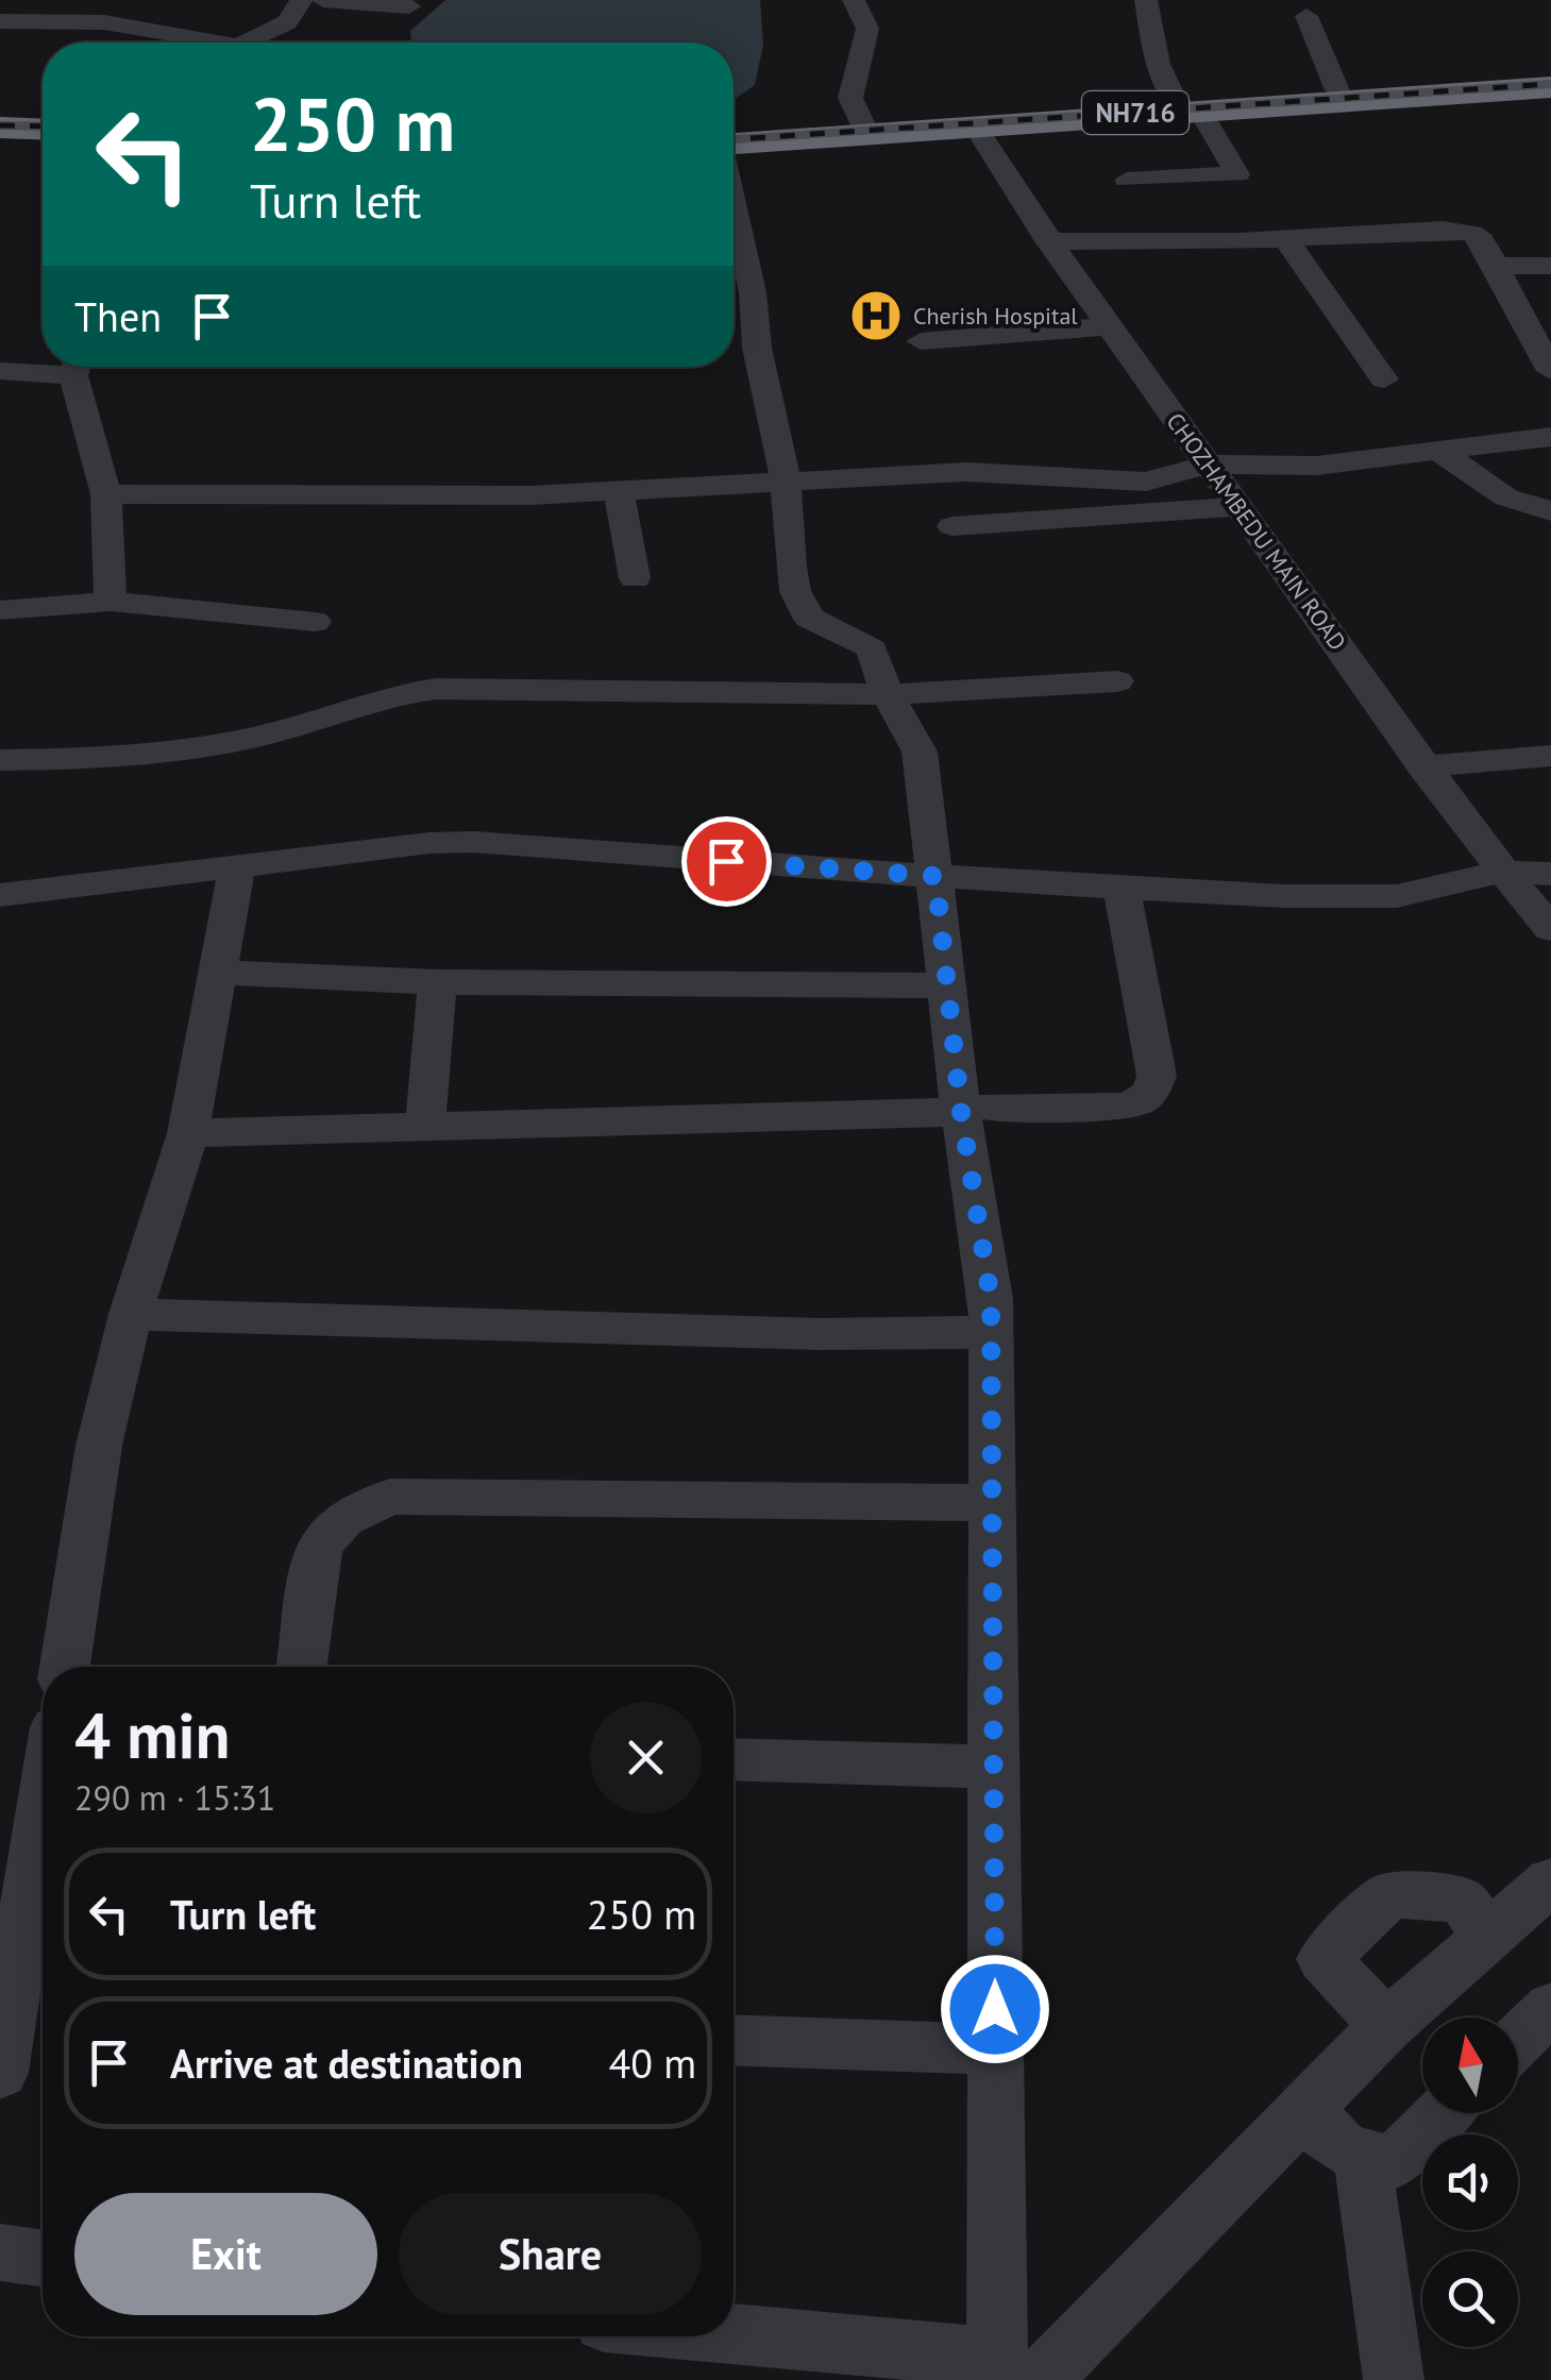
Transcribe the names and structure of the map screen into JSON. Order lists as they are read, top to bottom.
{
  "streets": {
    "highway": ["NH716"],
    "street": ["CHOZHAMBEDU MAIN ROAD"]
  },
  "crossings": [
    ["NH716", "CHOZHAMBEDU MAIN ROAD"]
  ],
  "places": {
    "hospital": ["Cherish Hospital"]
  },
  "north": "top",
  "page": {
    "turn": ["250 m", "Turn left"],
    "then": "Then",
    "heading": ["4 min", "290 m · 15:31"],
    "list": [
      {
        "name": "Turn left",
        "value": "250 m"
      },
      {
        "name": "Arrive at destination",
        "value": "40 m"
      }
    ],
    "buttons": ["Exit", "Share"]
  }
}
